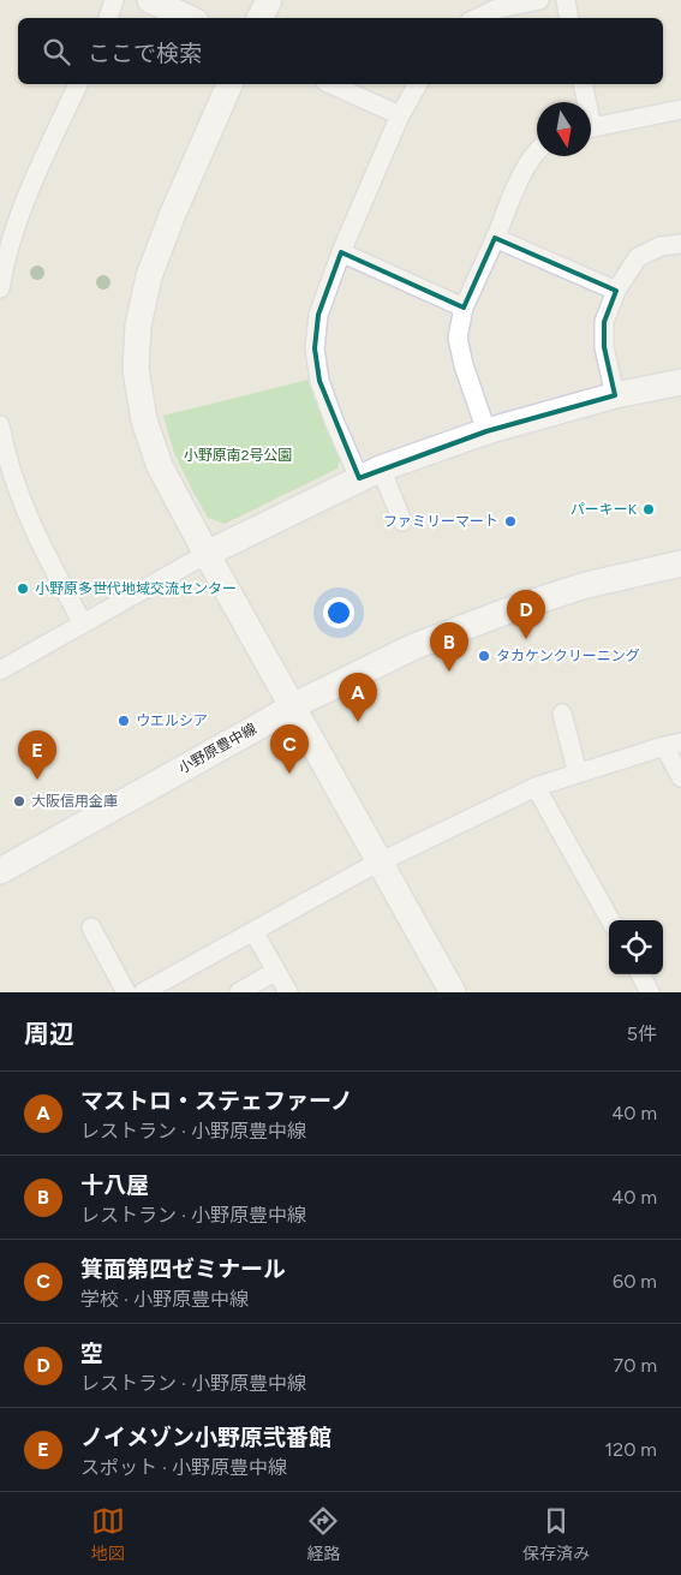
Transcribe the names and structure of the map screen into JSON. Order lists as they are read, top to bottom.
{
  "streets": {
    "street": ["小野原豊中線"]
  },
  "parks": ["小野原南2号公園"],
  "places": [
    "パーキーK",
    "ファミリーマート",
    "小野原多世代地域交流センター",
    "タカケンクリーニング",
    "ウエルシア",
    "大阪信用金庫"
  ],
  "north": "bottom",
  "page": {
    "search": "ここで検索",
    "pins": [
      "D",
      "B",
      "A",
      "C",
      "E"
    ],
    "heading": ["周辺", "5件"],
    "list": [
      {
        "mark": "A",
        "name": "マストロ・ステェファーノ",
        "note": "レストラン · 小野原豊中線",
        "value": "40 m"
      },
      {
        "mark": "B",
        "name": "十八屋",
        "note": "レストラン · 小野原豊中線",
        "value": "40 m"
      },
      {
        "mark": "C",
        "name": "箕面第四ゼミナール",
        "note": "学校 · 小野原豊中線",
        "value": "60 m"
      },
      {
        "mark": "D",
        "name": "空",
        "note": "レストラン · 小野原豊中線",
        "value": "70 m"
      },
      {
        "mark": "E",
        "name": "ノイメゾン小野原弐番館",
        "note": "スポット · 小野原豊中線",
        "value": "120 m"
      }
    ],
    "nav": ["地図", "経路", "保存済み"]
  }
}
